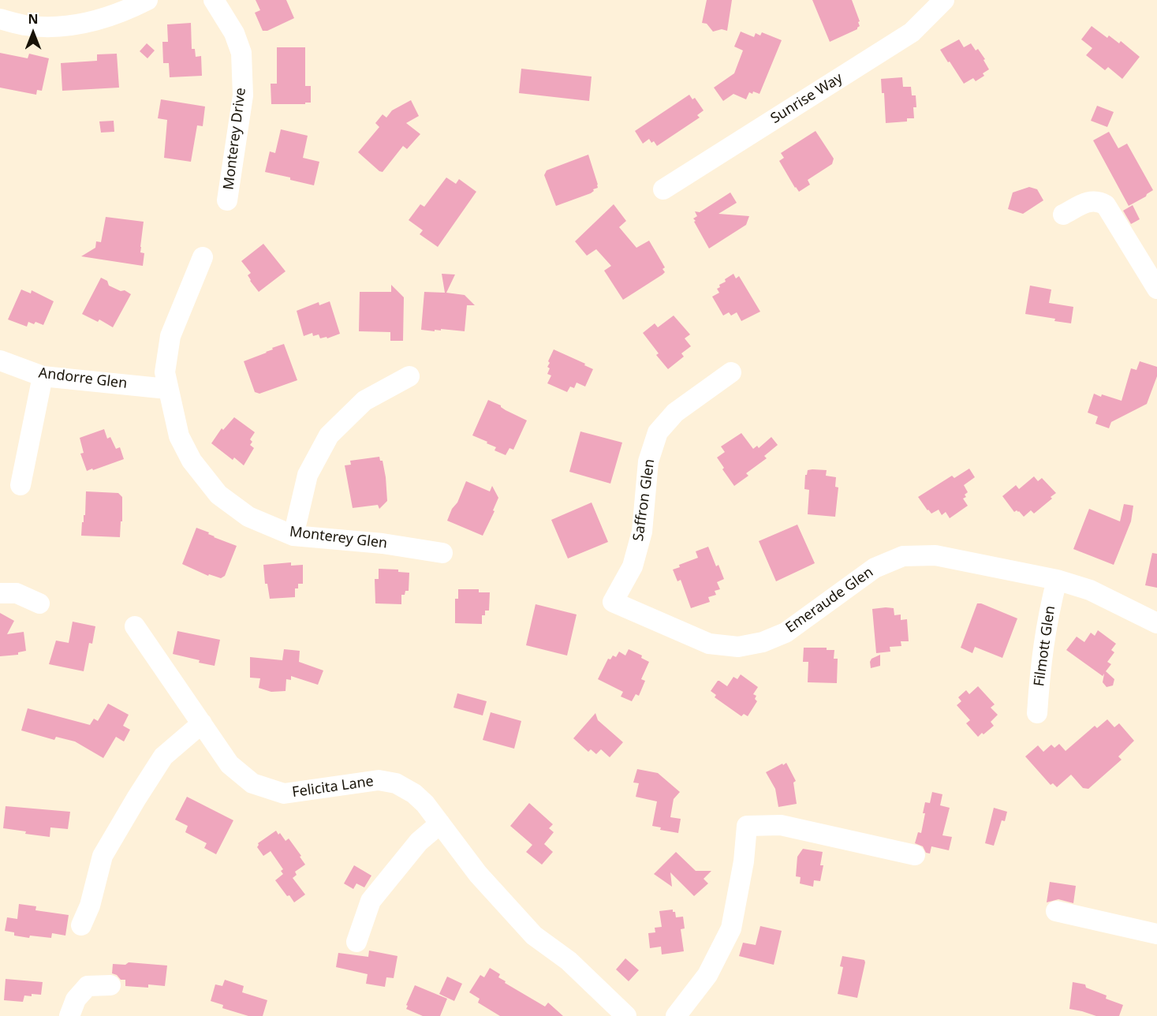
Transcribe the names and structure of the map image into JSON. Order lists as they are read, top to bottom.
{
  "streets": {
    "street": [
      "Sunrise Way",
      "Monterey Drive",
      "Andorre Glen",
      "Saffron Glen",
      "Monterey Glen",
      "Emeraude Glen",
      "Filmott Glen",
      "Felicita Lane"
    ]
  },
  "crossings": [
    ["Andorre Glen", "Monterey Glen"],
    ["Saffron Glen", "Emeraude Glen"],
    ["Emeraude Glen", "Filmott Glen"]
  ],
  "north": "top"
}
